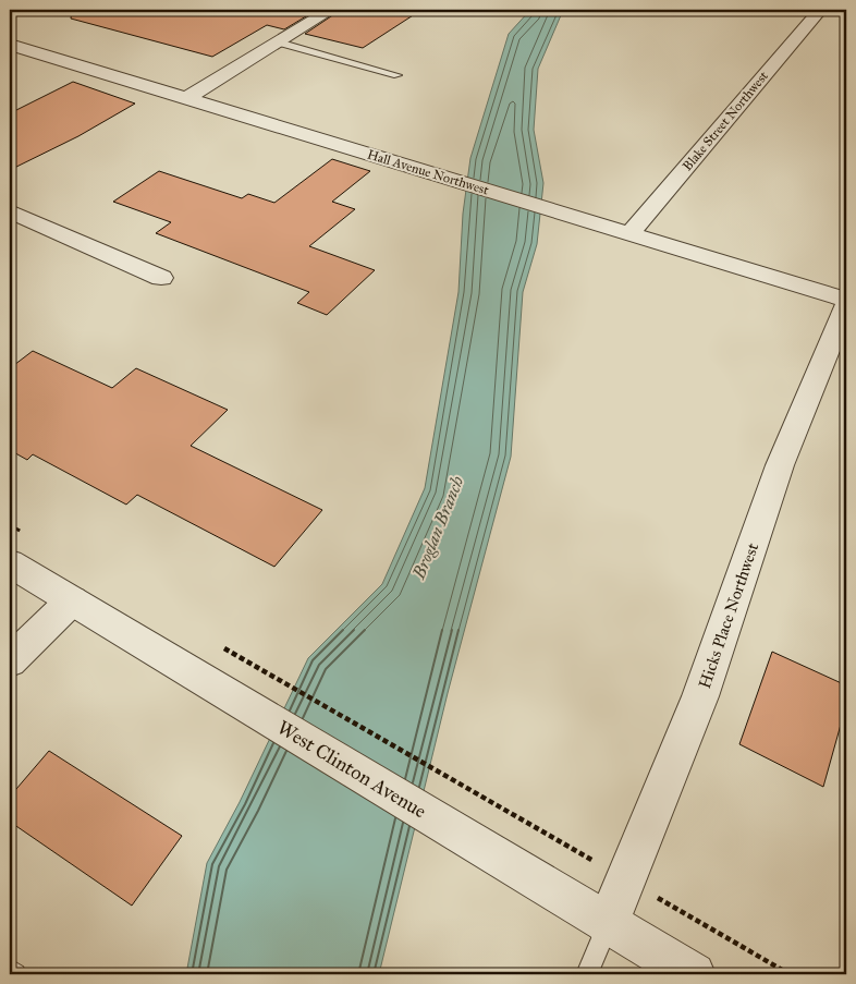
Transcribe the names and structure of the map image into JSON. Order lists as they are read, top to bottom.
{
  "streets": {
    "street": [
      "Blake Street Northwest",
      "Hall Avenue Northwest",
      "Hicks Place Northwest",
      "West Clinton Avenue"
    ]
  },
  "crossings": [
    ["Blake Street Northwest", "Hall Avenue Northwest"],
    ["Hicks Place Northwest", "West Clinton Avenue"]
  ],
  "water": ["Broglan Branch"]
}
